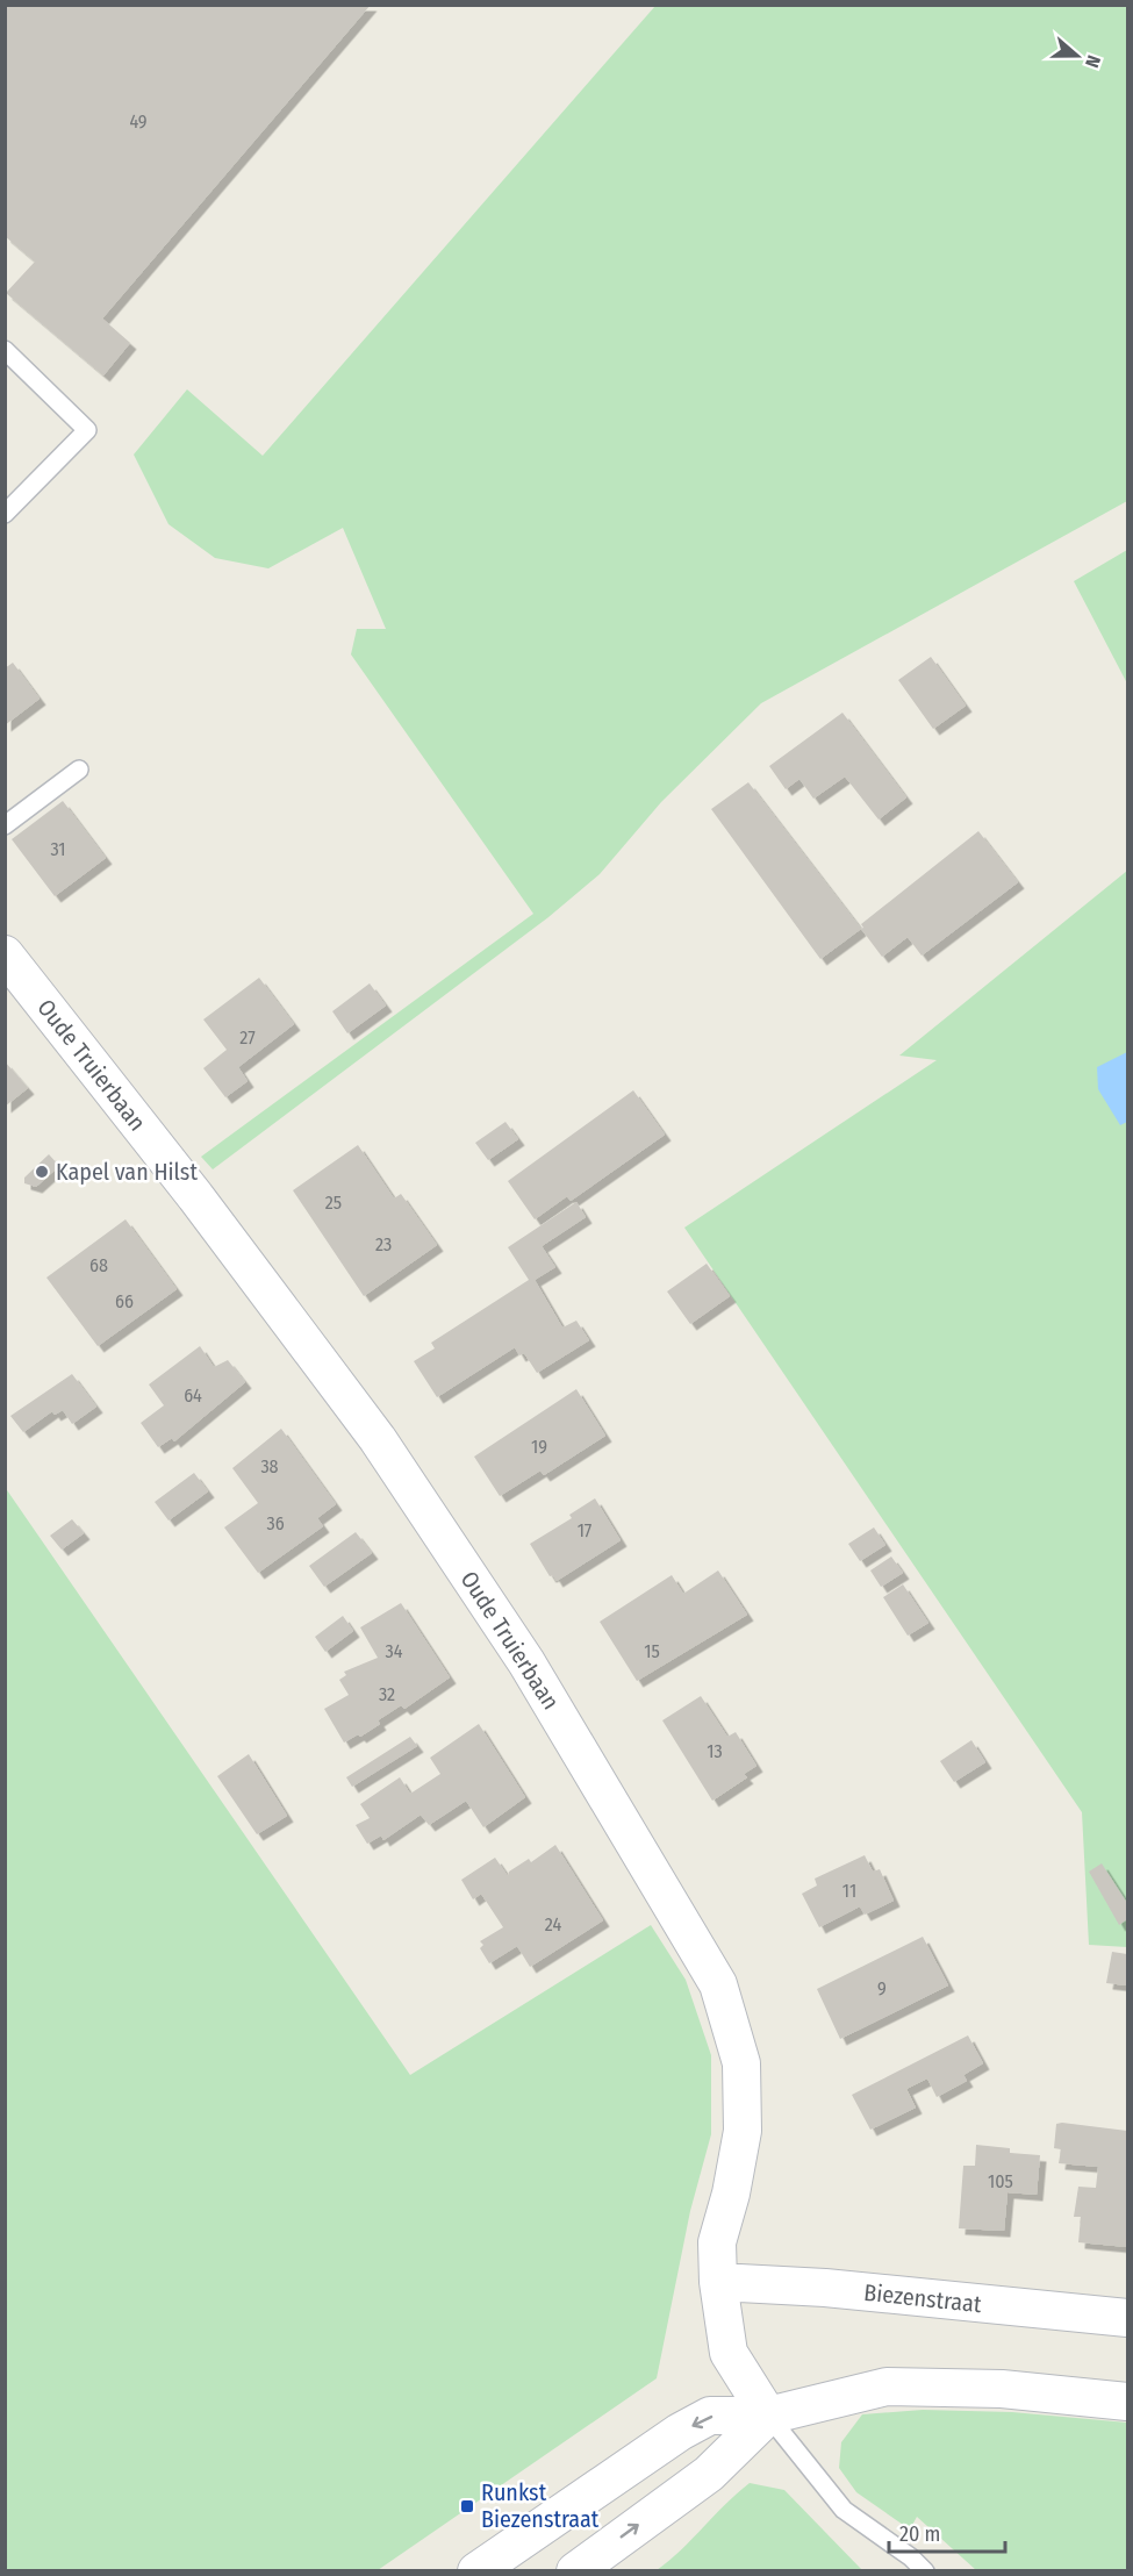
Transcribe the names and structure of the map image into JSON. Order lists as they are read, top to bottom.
{
  "streets": {
    "street": ["Oude Truierbaan", "Biezenstraat"]
  },
  "crossings": [
    ["Oude Truierbaan", "Biezenstraat"]
  ],
  "places": {
    "other": ["Kapel van Hilst"],
    "transit": ["Runkst Biezenstraat"]
  },
  "house_numbers": [
    "49",
    "31",
    "27",
    "25",
    "23",
    "68",
    "66",
    "64",
    "19",
    "38",
    "36",
    "17",
    "34",
    "15",
    "32",
    "13",
    "11",
    "24",
    "9",
    "105"
  ],
  "scale_bar": "20 m",
  "north": "right"
}
